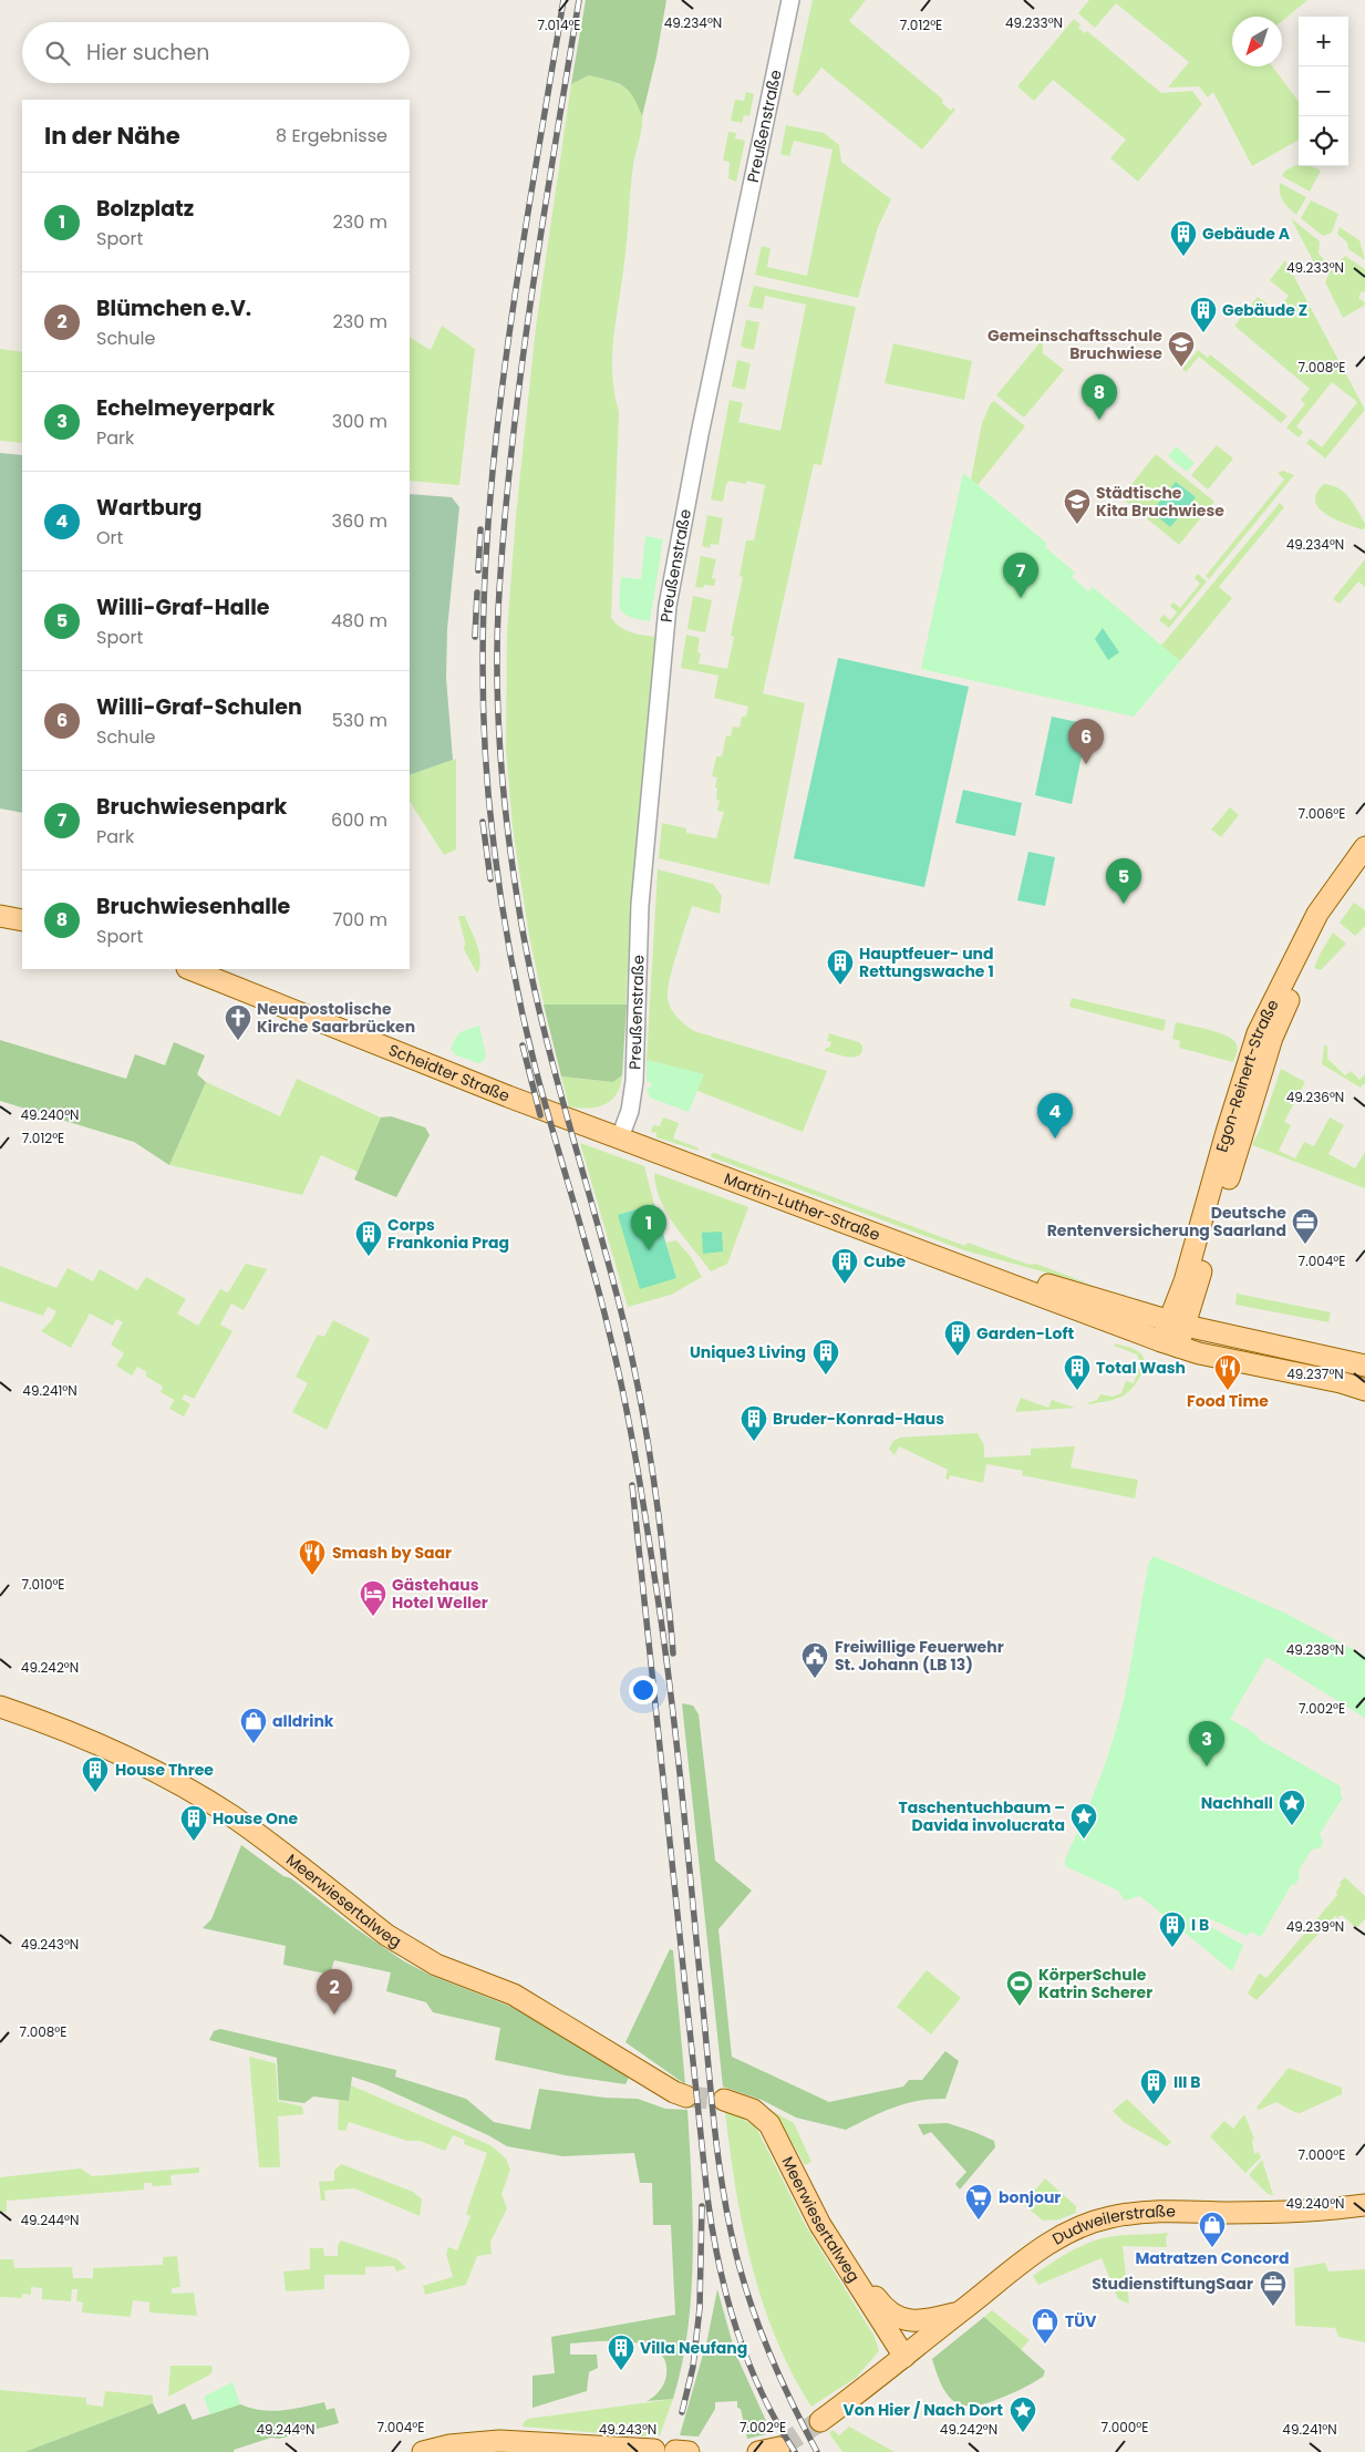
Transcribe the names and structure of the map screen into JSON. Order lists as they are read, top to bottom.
{
  "streets": {
    "main road": [
      "Scheidter Straße",
      "Egon-Reinert-Straße",
      "Martin-Luther-Straße",
      "Meerwiesertalweg",
      "Dudweilerstraße"
    ],
    "street": ["Preußenstraße"]
  },
  "crossings": [
    ["Preußenstraße", "Scheidter Straße"],
    ["Preußenstraße", "Martin-Luther-Straße"],
    ["Scheidter Straße", "Martin-Luther-Straße"],
    ["Egon-Reinert-Straße", "Martin-Luther-Straße"],
    ["Meerwiesertalweg", "Dudweilerstraße"]
  ],
  "places": {
    "building": [
      "Gebäude A",
      "Gebäude Z",
      "Hauptfeuer- und Rettungswache 1",
      "Corps Frankonia Prag",
      "Cube",
      "Garden-Loft",
      "Unique3 Living",
      "Total Wash",
      "Bruder-Konrad-Haus",
      "House Three",
      "House One",
      "I B",
      "III B",
      "Villa Neufang"
    ],
    "school or university": ["Gemeinschaftsschule Bruchwiese", "Städtische Kita Bruchwiese"],
    "church": ["Neuapostolische Kirche Saarbrücken"],
    "office": ["Deutsche Rentenversicherung Saarland", "StudienstiftungSaar"],
    "restaurant": ["Food Time", "Smash by Saar"],
    "hotel": ["Gästehaus Hotel Weller"],
    "public building": ["Freiwillige Feuerwehr St. Johann (LB 13)"],
    "shop": ["alldrink", "Matratzen Concord", "TÜV"],
    "place": ["Nachhall", "Taschentuchbaum – Davida involucrata", "Von Hier / Nach Dort"],
    "sports": ["KörperSchule Katrin Scherer"],
    "supermarket": ["bonjour"]
  },
  "north": "bottom left",
  "page": {
    "map_buttons": ["+", "−"],
    "search": "Hier suchen",
    "heading": ["In der Nähe", "8 Ergebnisse"],
    "list": [
      {
        "mark": "1",
        "name": "Bolzplatz",
        "note": "Sport",
        "value": "230 m"
      },
      {
        "mark": "2",
        "name": "Blümchen e.V.",
        "note": "Schule",
        "value": "230 m"
      },
      {
        "mark": "3",
        "name": "Echelmeyerpark",
        "note": "Park",
        "value": "300 m"
      },
      {
        "mark": "4",
        "name": "Wartburg",
        "note": "Ort",
        "value": "360 m"
      },
      {
        "mark": "5",
        "name": "Willi-Graf-Halle",
        "note": "Sport",
        "value": "480 m"
      },
      {
        "mark": "6",
        "name": "Willi-Graf-Schulen",
        "note": "Schule",
        "value": "530 m"
      },
      {
        "mark": "7",
        "name": "Bruchwiesenpark",
        "note": "Park",
        "value": "600 m"
      },
      {
        "mark": "8",
        "name": "Bruchwiesenhalle",
        "note": "Sport",
        "value": "700 m"
      }
    ],
    "pins": [
      "8",
      "7",
      "6",
      "5",
      "4",
      "1",
      "3",
      "2"
    ]
  },
  "coordinates": [
    "49.234°N",
    "49.233°N",
    "7.014°E",
    "7.012°E",
    "7.008°E",
    "7.006°E",
    "49.236°N",
    "49.240°N",
    "7.004°E",
    "49.237°N",
    "49.241°N",
    "7.010°E",
    "49.238°N",
    "49.242°N",
    "7.002°E",
    "49.239°N",
    "49.243°N",
    "7.000°E",
    "49.244°N"
  ]
}
